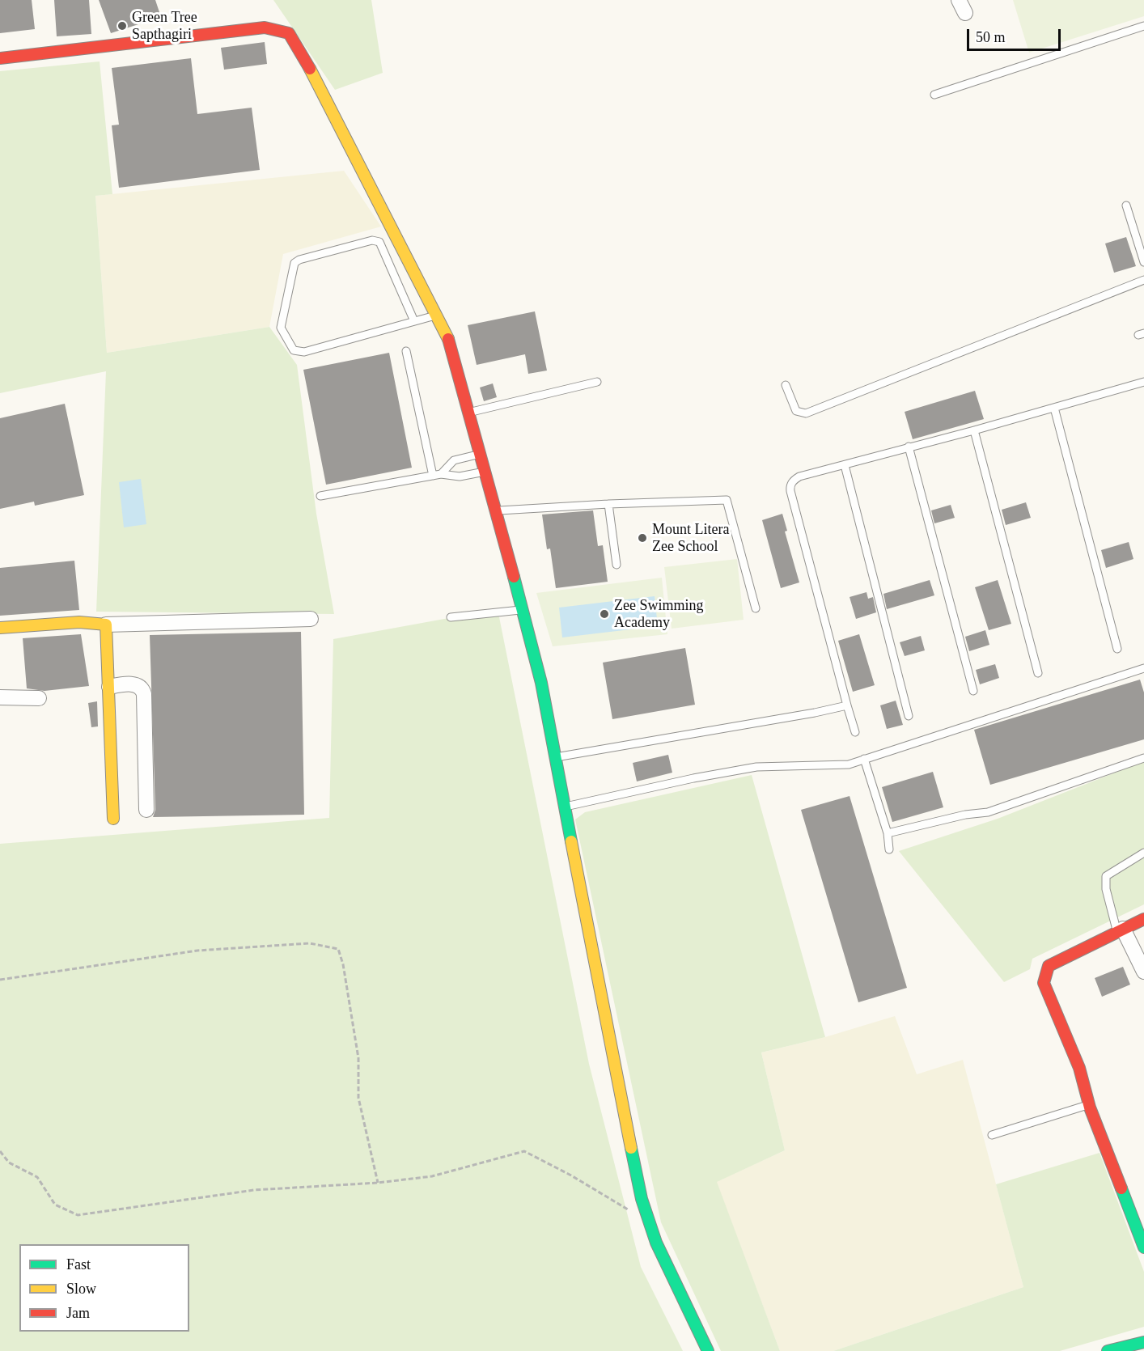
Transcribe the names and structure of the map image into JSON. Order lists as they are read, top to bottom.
{
  "places": ["Green Tree Sapthagiri", "Mount Litera Zee School", "Zee Swimming Academy"],
  "legend": ["Fast", "Slow", "Jam"],
  "scale_bar": "50 m"
}
